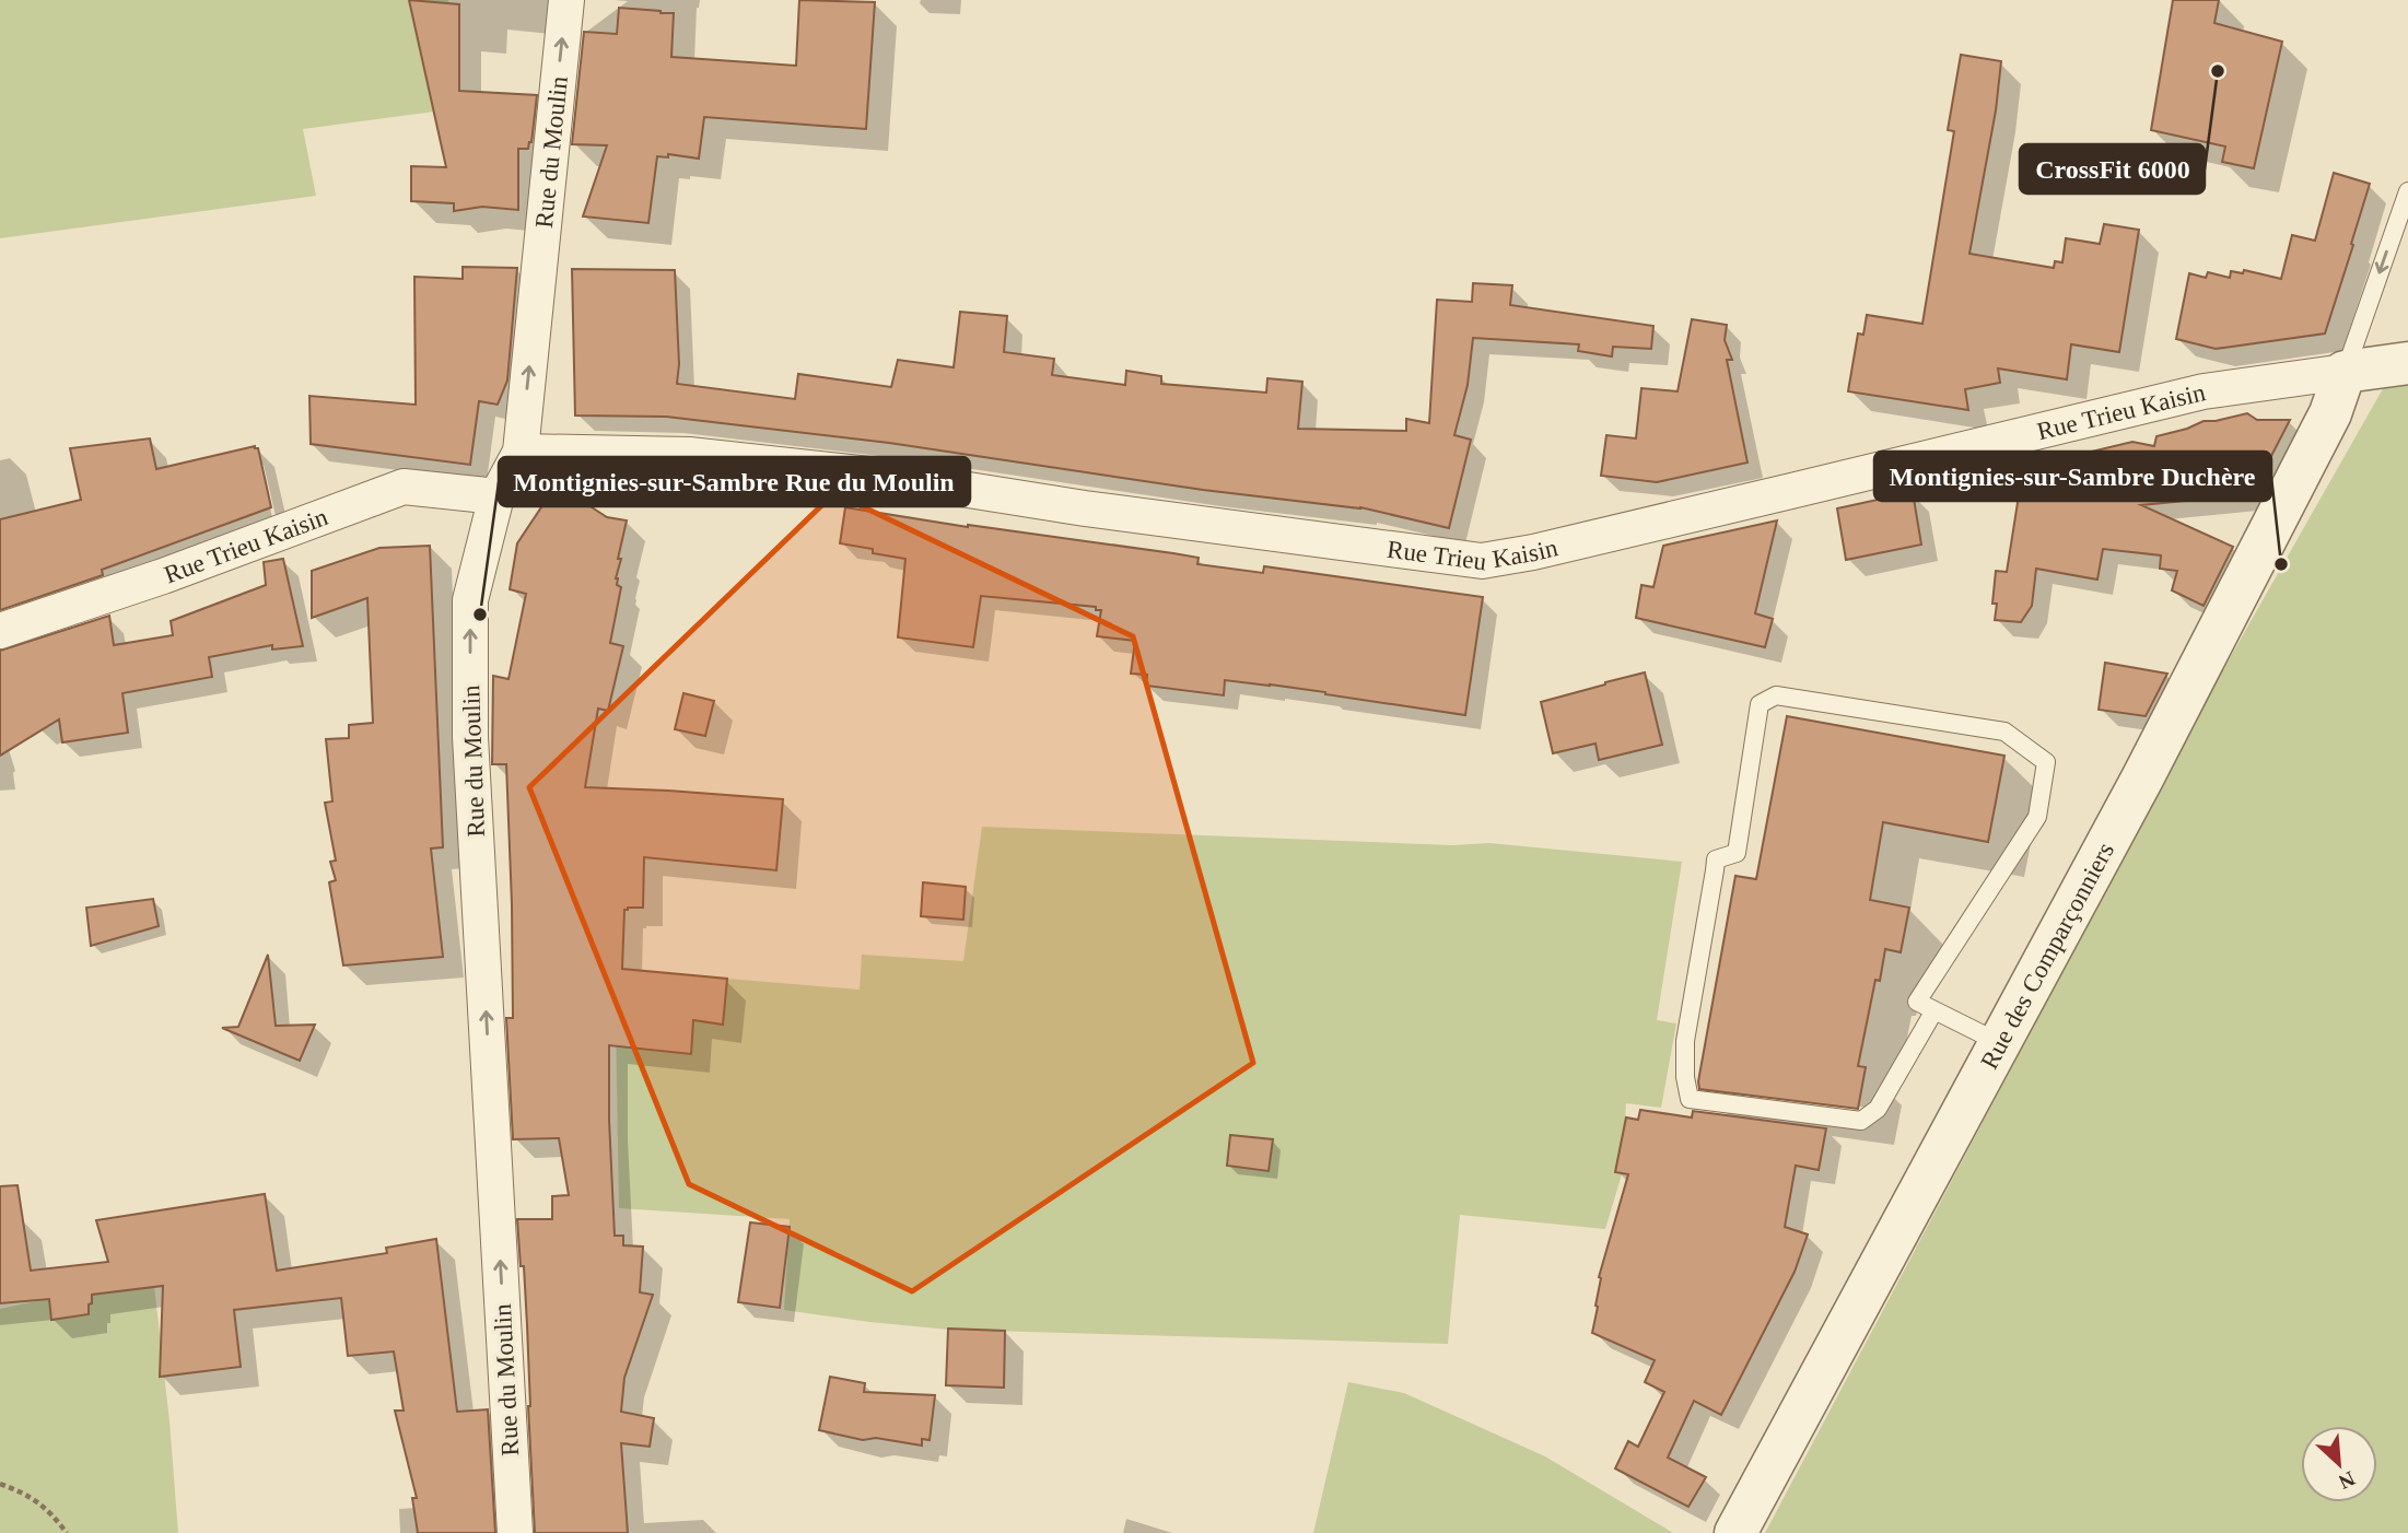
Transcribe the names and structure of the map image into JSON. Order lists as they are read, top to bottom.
{
  "streets": {
    "street": ["Rue du Moulin", "Rue Trieu Kaisin", "Rue des Comparçonniers"]
  },
  "crossings": [
    ["Rue du Moulin", "Rue Trieu Kaisin"],
    ["Rue Trieu Kaisin", "Rue des Comparçonniers"]
  ],
  "one_way": ["Rue du Moulin"],
  "places": ["CrossFit 6000", "Montignies-sur-Sambre Duchère", "Montignies-sur-Sambre Rue du Moulin"],
  "north": "bottom right"
}
